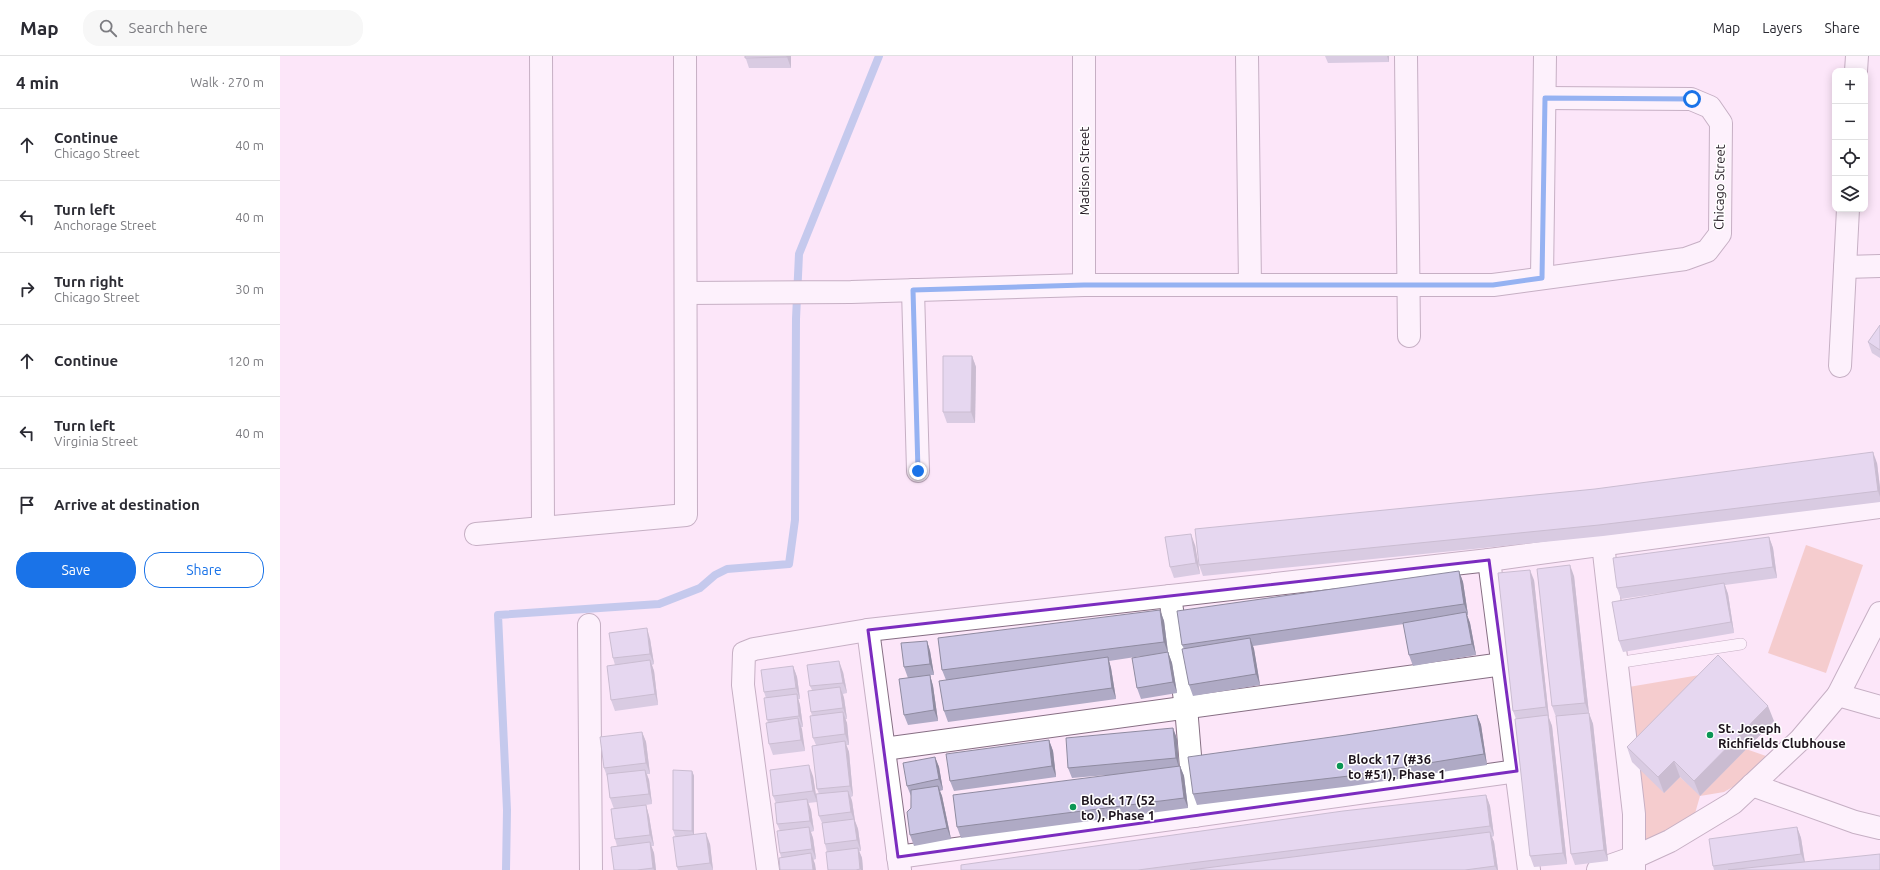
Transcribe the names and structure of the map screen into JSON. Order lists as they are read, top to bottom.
{
  "streets": {
    "street": ["Madison Street", "Chicago Street"]
  },
  "crossings": [
    ["Madison Street", "Chicago Street"]
  ],
  "places": ["St. Joseph Richfields Clubhouse", "Block 17 (#36 to #51), Phase 1", "Block 17 (52 to ), Phase 1"],
  "page": {
    "header": "Map",
    "search": "Search here",
    "nav": ["Map", "Layers", "Share"],
    "heading": ["4 min", "Walk · 270 m"],
    "map_buttons": ["+", "−"],
    "list": [
      ["Continue", "Chicago Street", "40 m"],
      ["Turn left", "Anchorage Street", "40 m"],
      ["Turn right", "Chicago Street", "30 m"],
      ["Continue", "120 m"],
      ["Turn left", "Virginia Street", "40 m"],
      "Arrive at destination"
    ],
    "buttons": ["Save", "Share"]
  }
}
